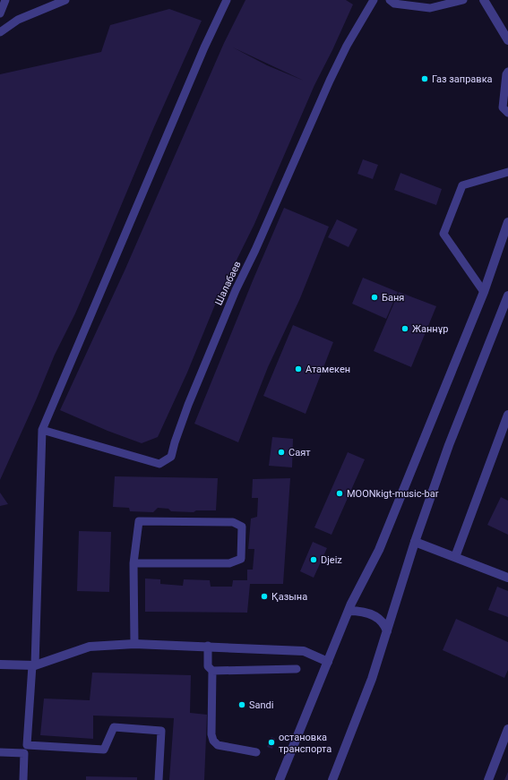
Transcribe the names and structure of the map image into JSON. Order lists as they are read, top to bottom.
{
  "streets": {
    "lane": ["Шалабаев"]
  },
  "places": [
    "Газ заправка",
    "Баня",
    "Жаннұр",
    "Атамекен",
    "Саят",
    "MOONkigt-music-bar",
    "Djeiz",
    "Қазына",
    "Sandi",
    "остановка транспорта"
  ]
}
